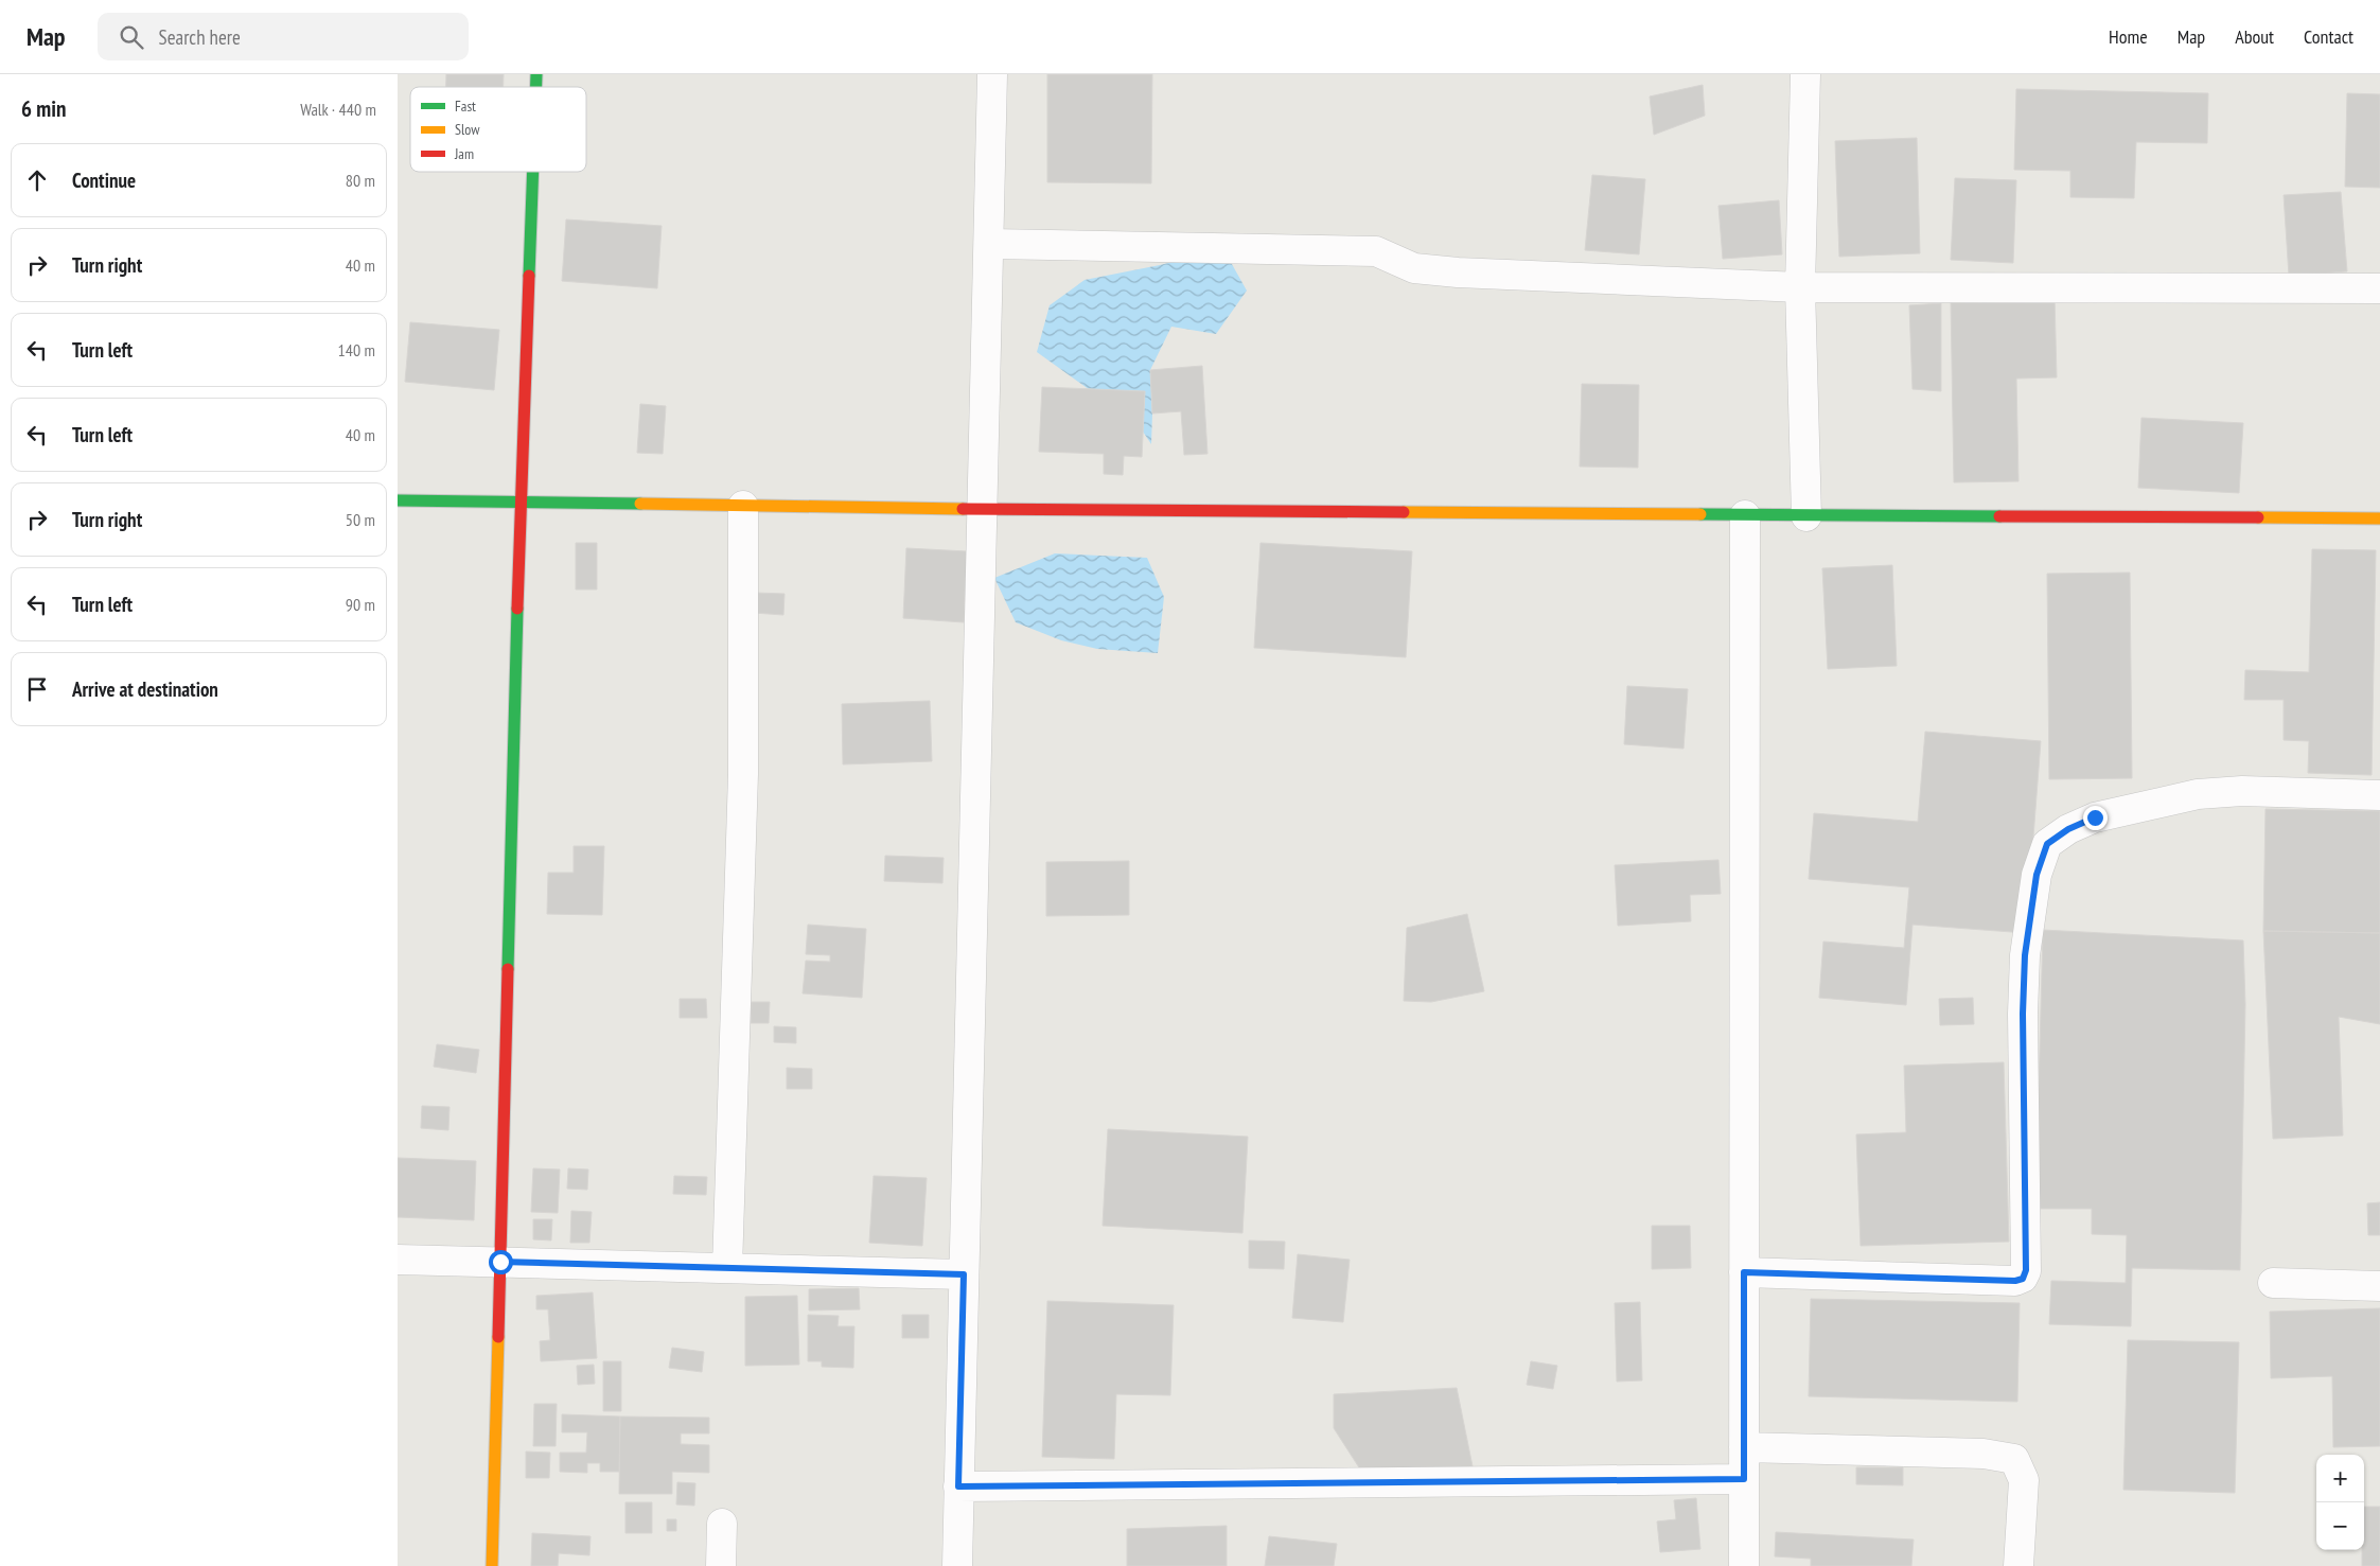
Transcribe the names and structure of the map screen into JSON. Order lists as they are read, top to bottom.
{
  "legend": ["Fast", "Slow", "Jam"],
  "page": {
    "header": "Map",
    "search": "Search here",
    "nav": [
      "Home",
      "Map",
      "About",
      "Contact"
    ],
    "heading": ["6 min", "Walk · 440 m"],
    "list": [
      ["Continue", "80 m"],
      ["Turn right", "40 m"],
      ["Turn left", "140 m"],
      ["Turn left", "40 m"],
      ["Turn right", "50 m"],
      ["Turn left", "90 m"],
      "Arrive at destination"
    ],
    "map_buttons": ["+", "−"]
  }
}
